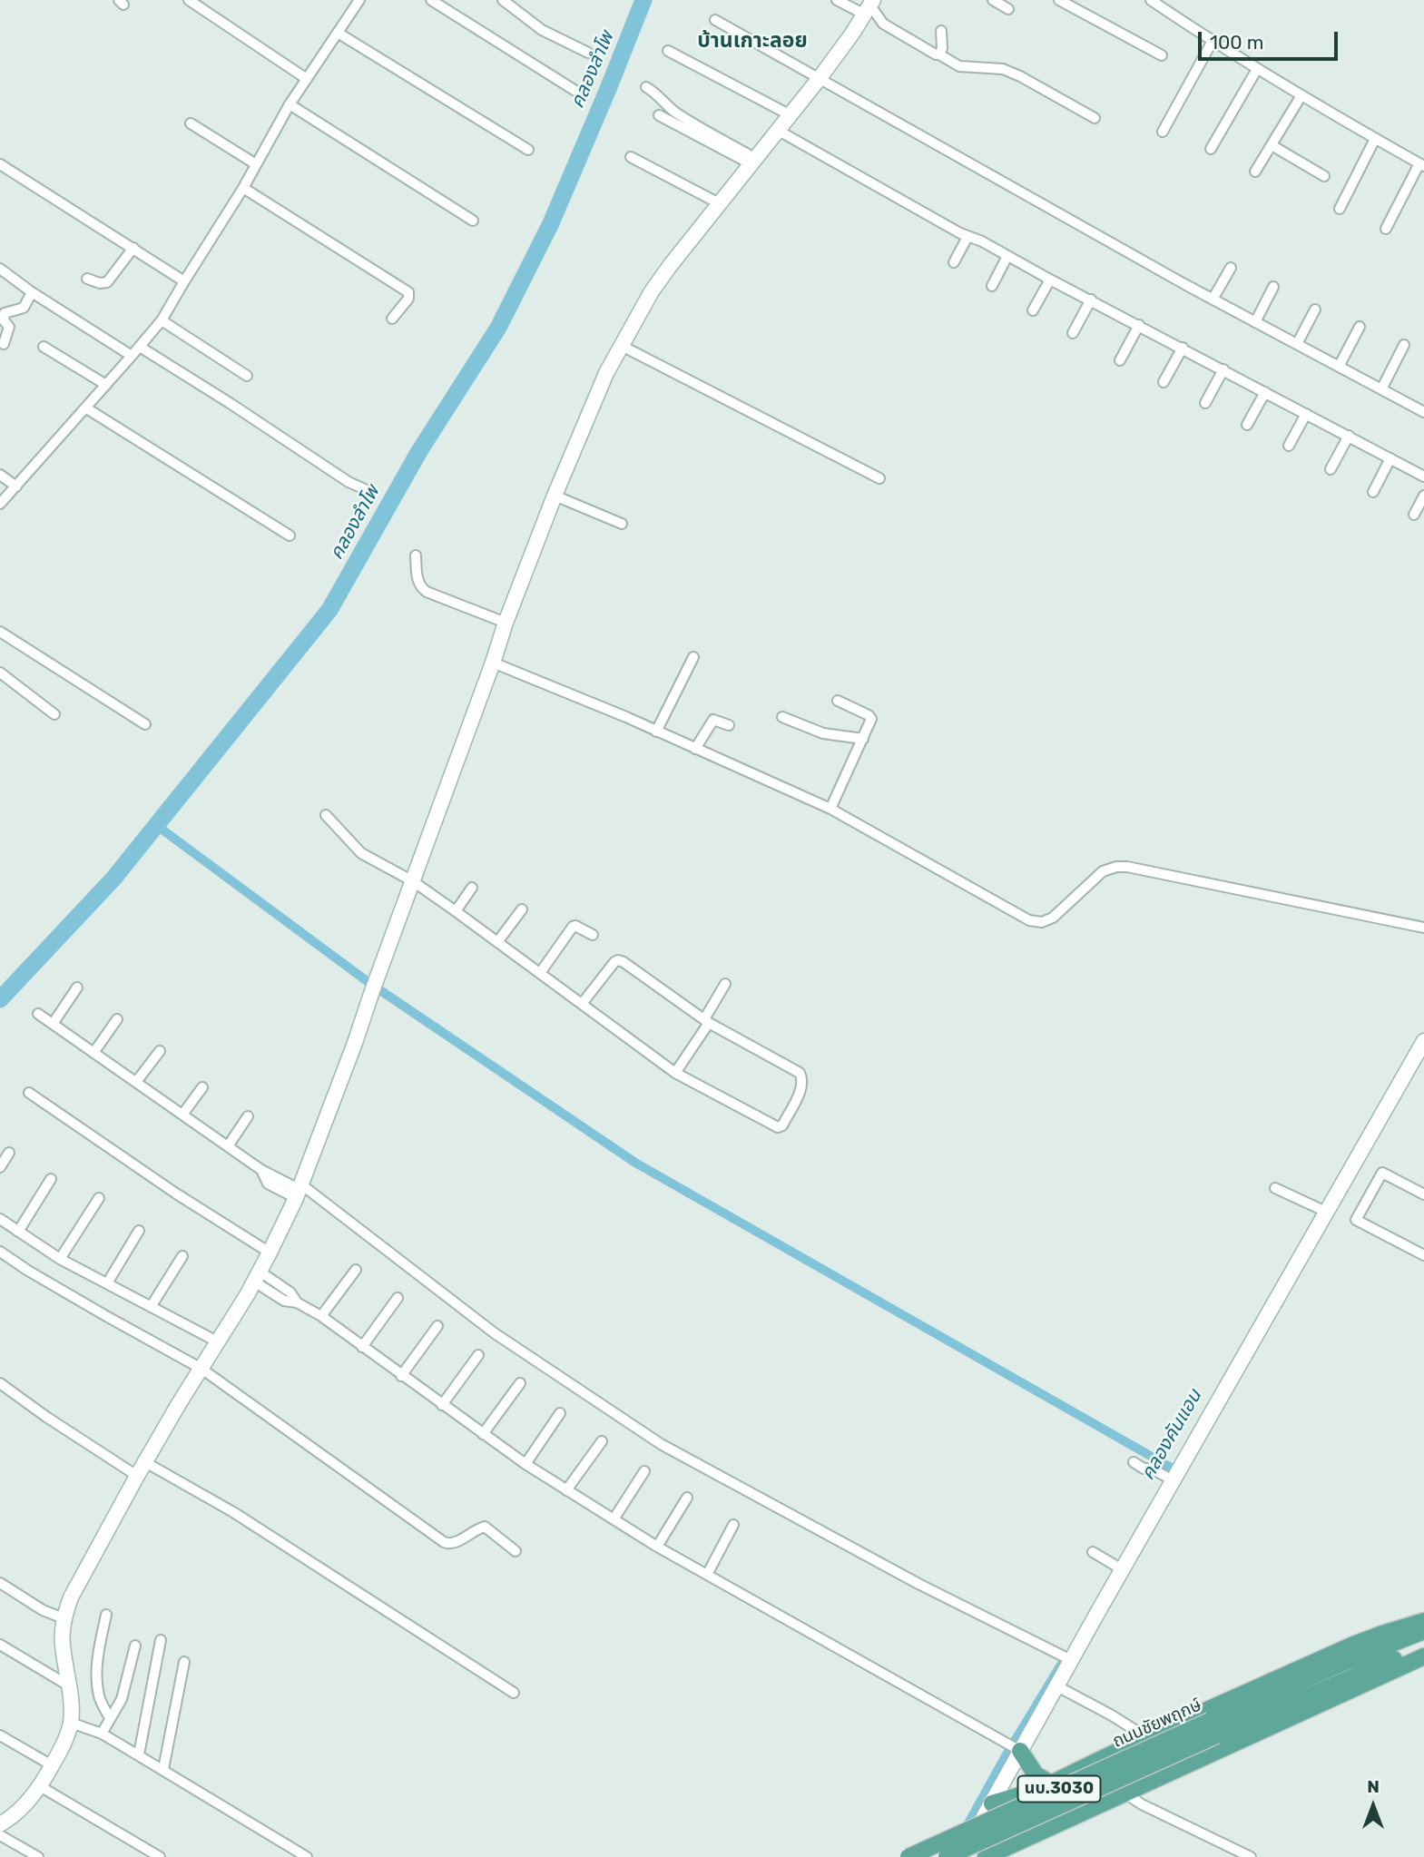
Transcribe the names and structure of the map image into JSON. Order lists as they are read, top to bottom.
{
  "streets": {
    "main road": ["ถนนชัยพฤกษ์", "นบ.3030"]
  },
  "districts": ["บ้านเกาะลอย"],
  "water": ["คลองลำโพ", "คลองคันแอน"],
  "scale_bar": "100 m",
  "north": "top"
}
